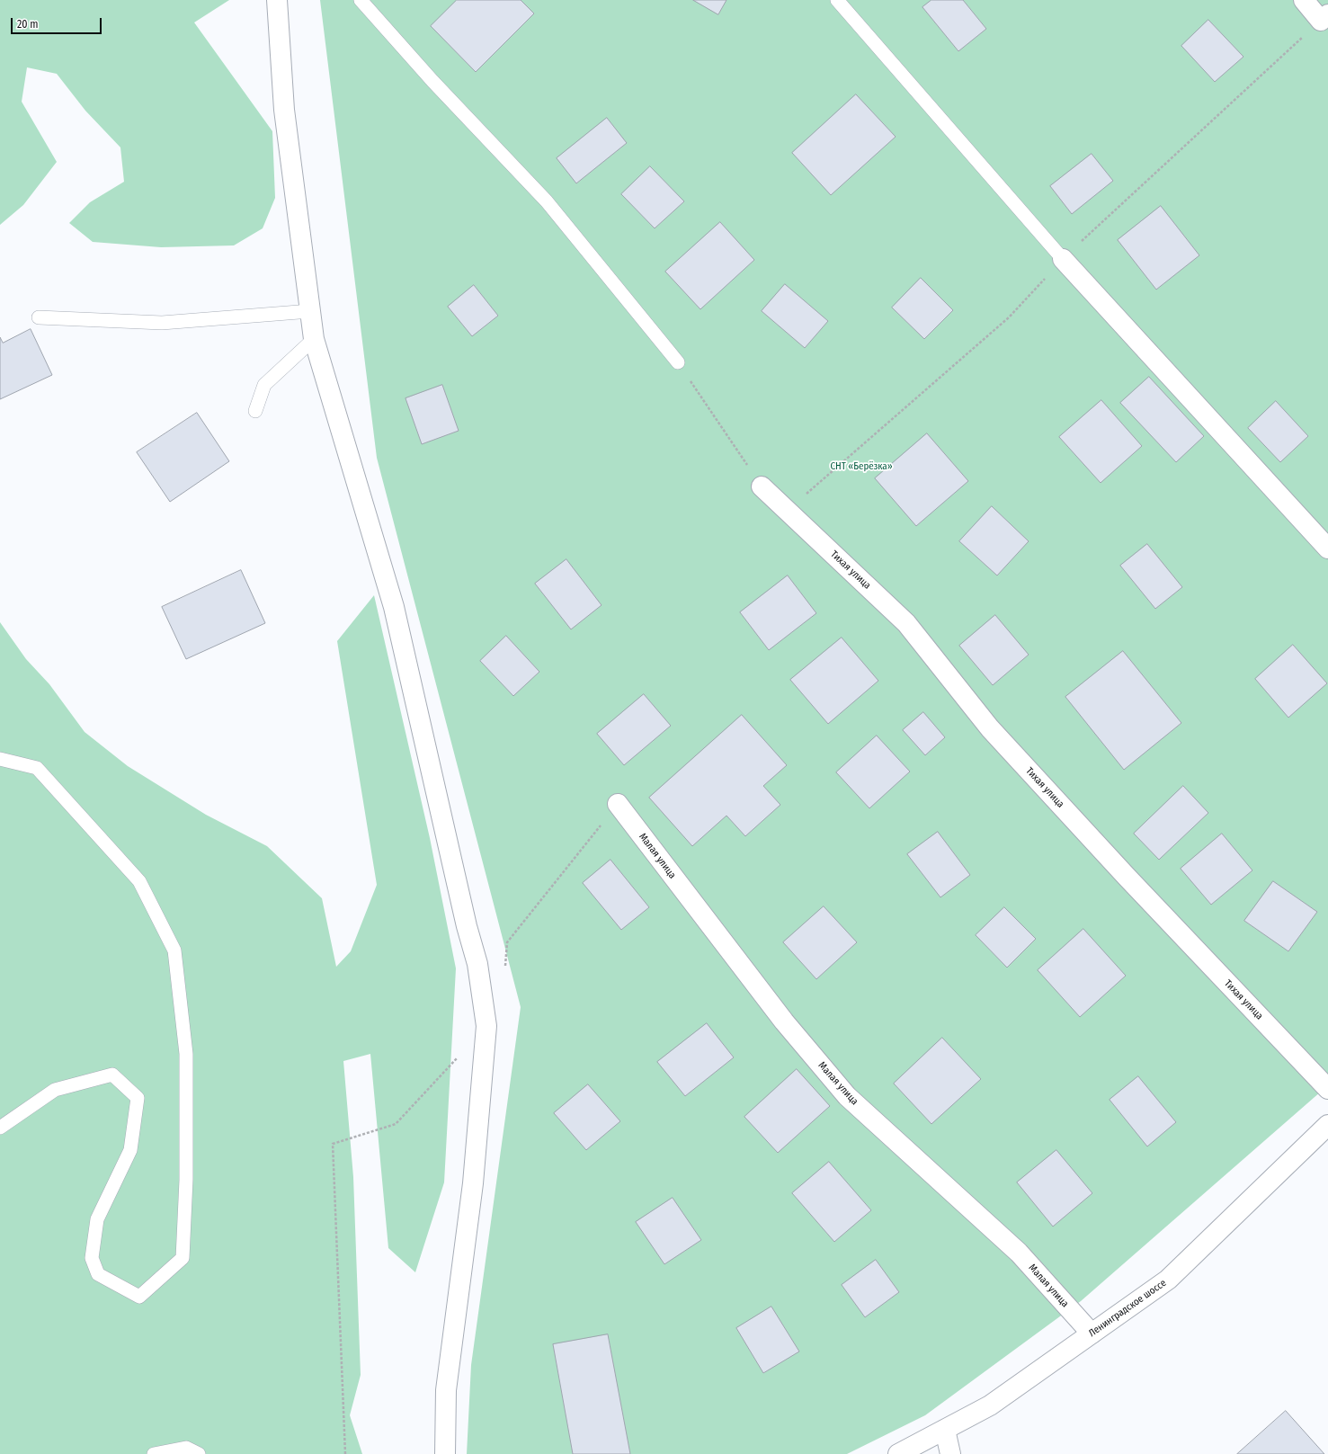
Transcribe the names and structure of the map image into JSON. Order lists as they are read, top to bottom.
{
  "streets": {
    "street": ["Тихая улица", "Малая улица", "Ленинградское шоссе"]
  },
  "crossings": [
    ["Малая улица", "Ленинградское шоссе"]
  ],
  "parks": ["СНТ «Берёзка»"],
  "scale_bar": "20 m"
}
